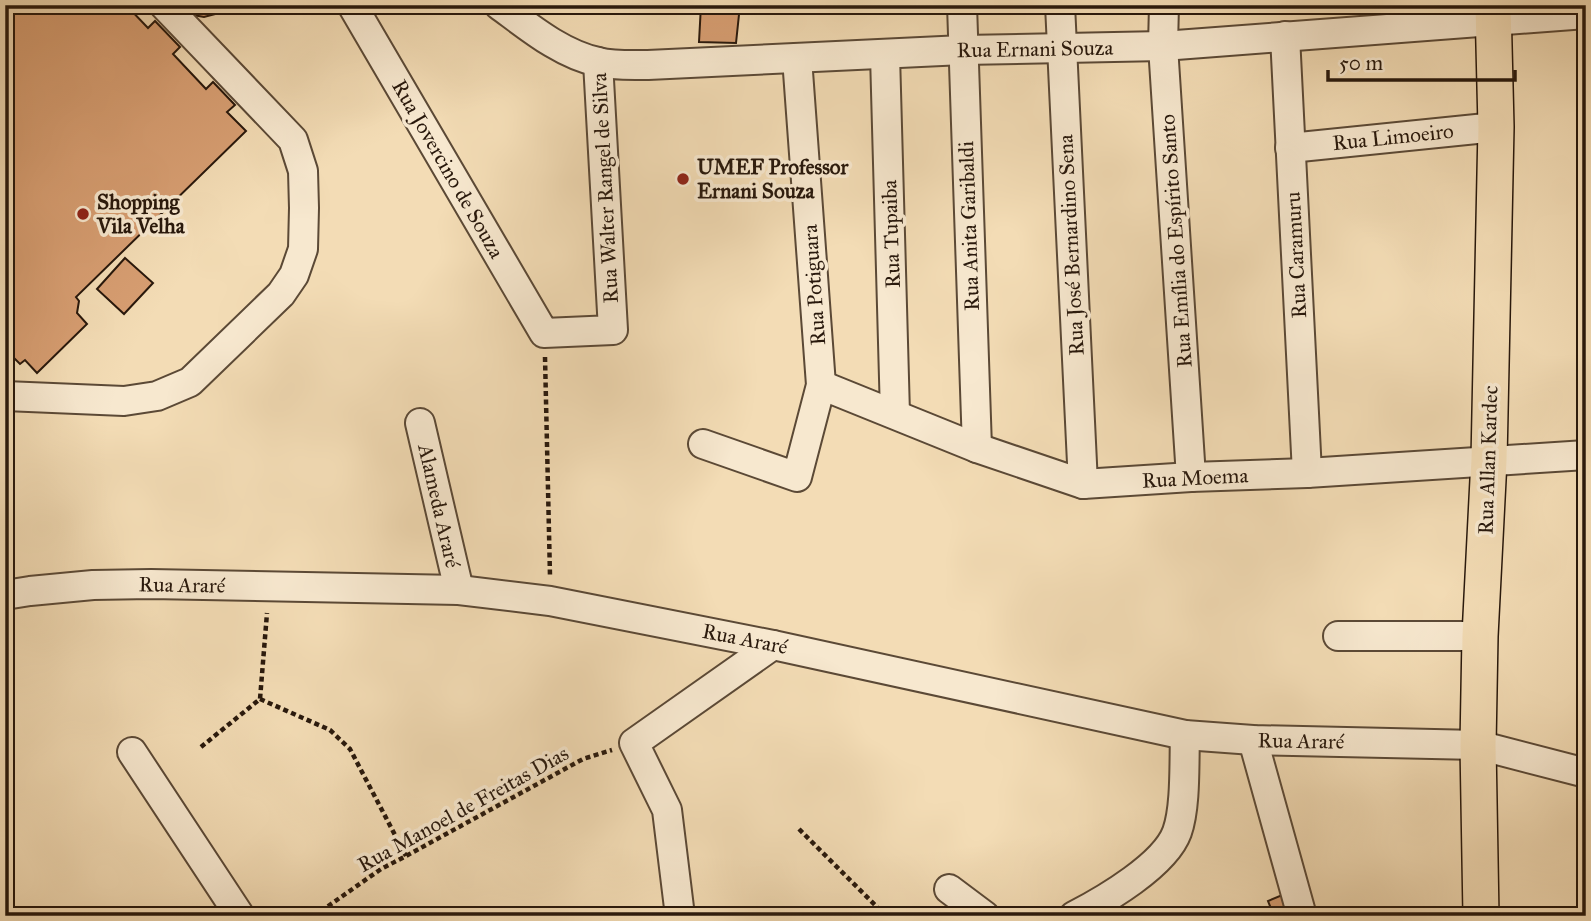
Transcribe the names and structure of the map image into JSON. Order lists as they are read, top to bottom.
{
  "streets": {
    "main road": ["Rua Allan Kardec"],
    "street": [
      "Rua Ernani Souza",
      "Rua Limoeiro",
      "Rua Jovercino de Souza",
      "Rua Walter Rangel de Silva",
      "Rua Anita Garibaldi",
      "Rua Tupaiba",
      "Rua Emília do Espírito Santo",
      "Rua José Bernardino Sena",
      "Rua Caramuru",
      "Rua Potiguara",
      "Rua Moema",
      "Alameda Araré",
      "Rua Araré"
    ],
    "path": ["Rua Manoel de Freitas Dias"]
  },
  "crossings": [
    ["Rua Ernani Souza", "Rua Walter Rangel de Silva"],
    ["Rua Ernani Souza", "Rua Anita Garibaldi"],
    ["Rua Ernani Souza", "Rua Tupaiba"],
    ["Rua Ernani Souza", "Rua Emília do Espírito Santo"],
    ["Rua Ernani Souza", "Rua José Bernardino Sena"],
    ["Rua Ernani Souza", "Rua Caramuru"],
    ["Rua Ernani Souza", "Rua Potiguara"],
    ["Rua Ernani Souza", "Rua Allan Kardec"],
    ["Rua Limoeiro", "Rua Caramuru"],
    ["Rua Limoeiro", "Rua Allan Kardec"],
    ["Rua Jovercino de Souza", "Rua Walter Rangel de Silva"],
    ["Rua Anita Garibaldi", "Rua Moema"],
    ["Rua Tupaiba", "Rua Moema"],
    ["Rua Emília do Espírito Santo", "Rua Moema"],
    ["Rua José Bernardino Sena", "Rua Moema"],
    ["Rua Caramuru", "Rua Moema"],
    ["Rua Potiguara", "Rua Moema"],
    ["Rua Allan Kardec", "Rua Moema"],
    ["Rua Allan Kardec", "Rua Araré"],
    ["Alameda Araré", "Rua Araré"]
  ],
  "places": ["UMEF Professor Ernani Souza", "Shopping Vila Velha"],
  "scale_bar": "50 m"
}
